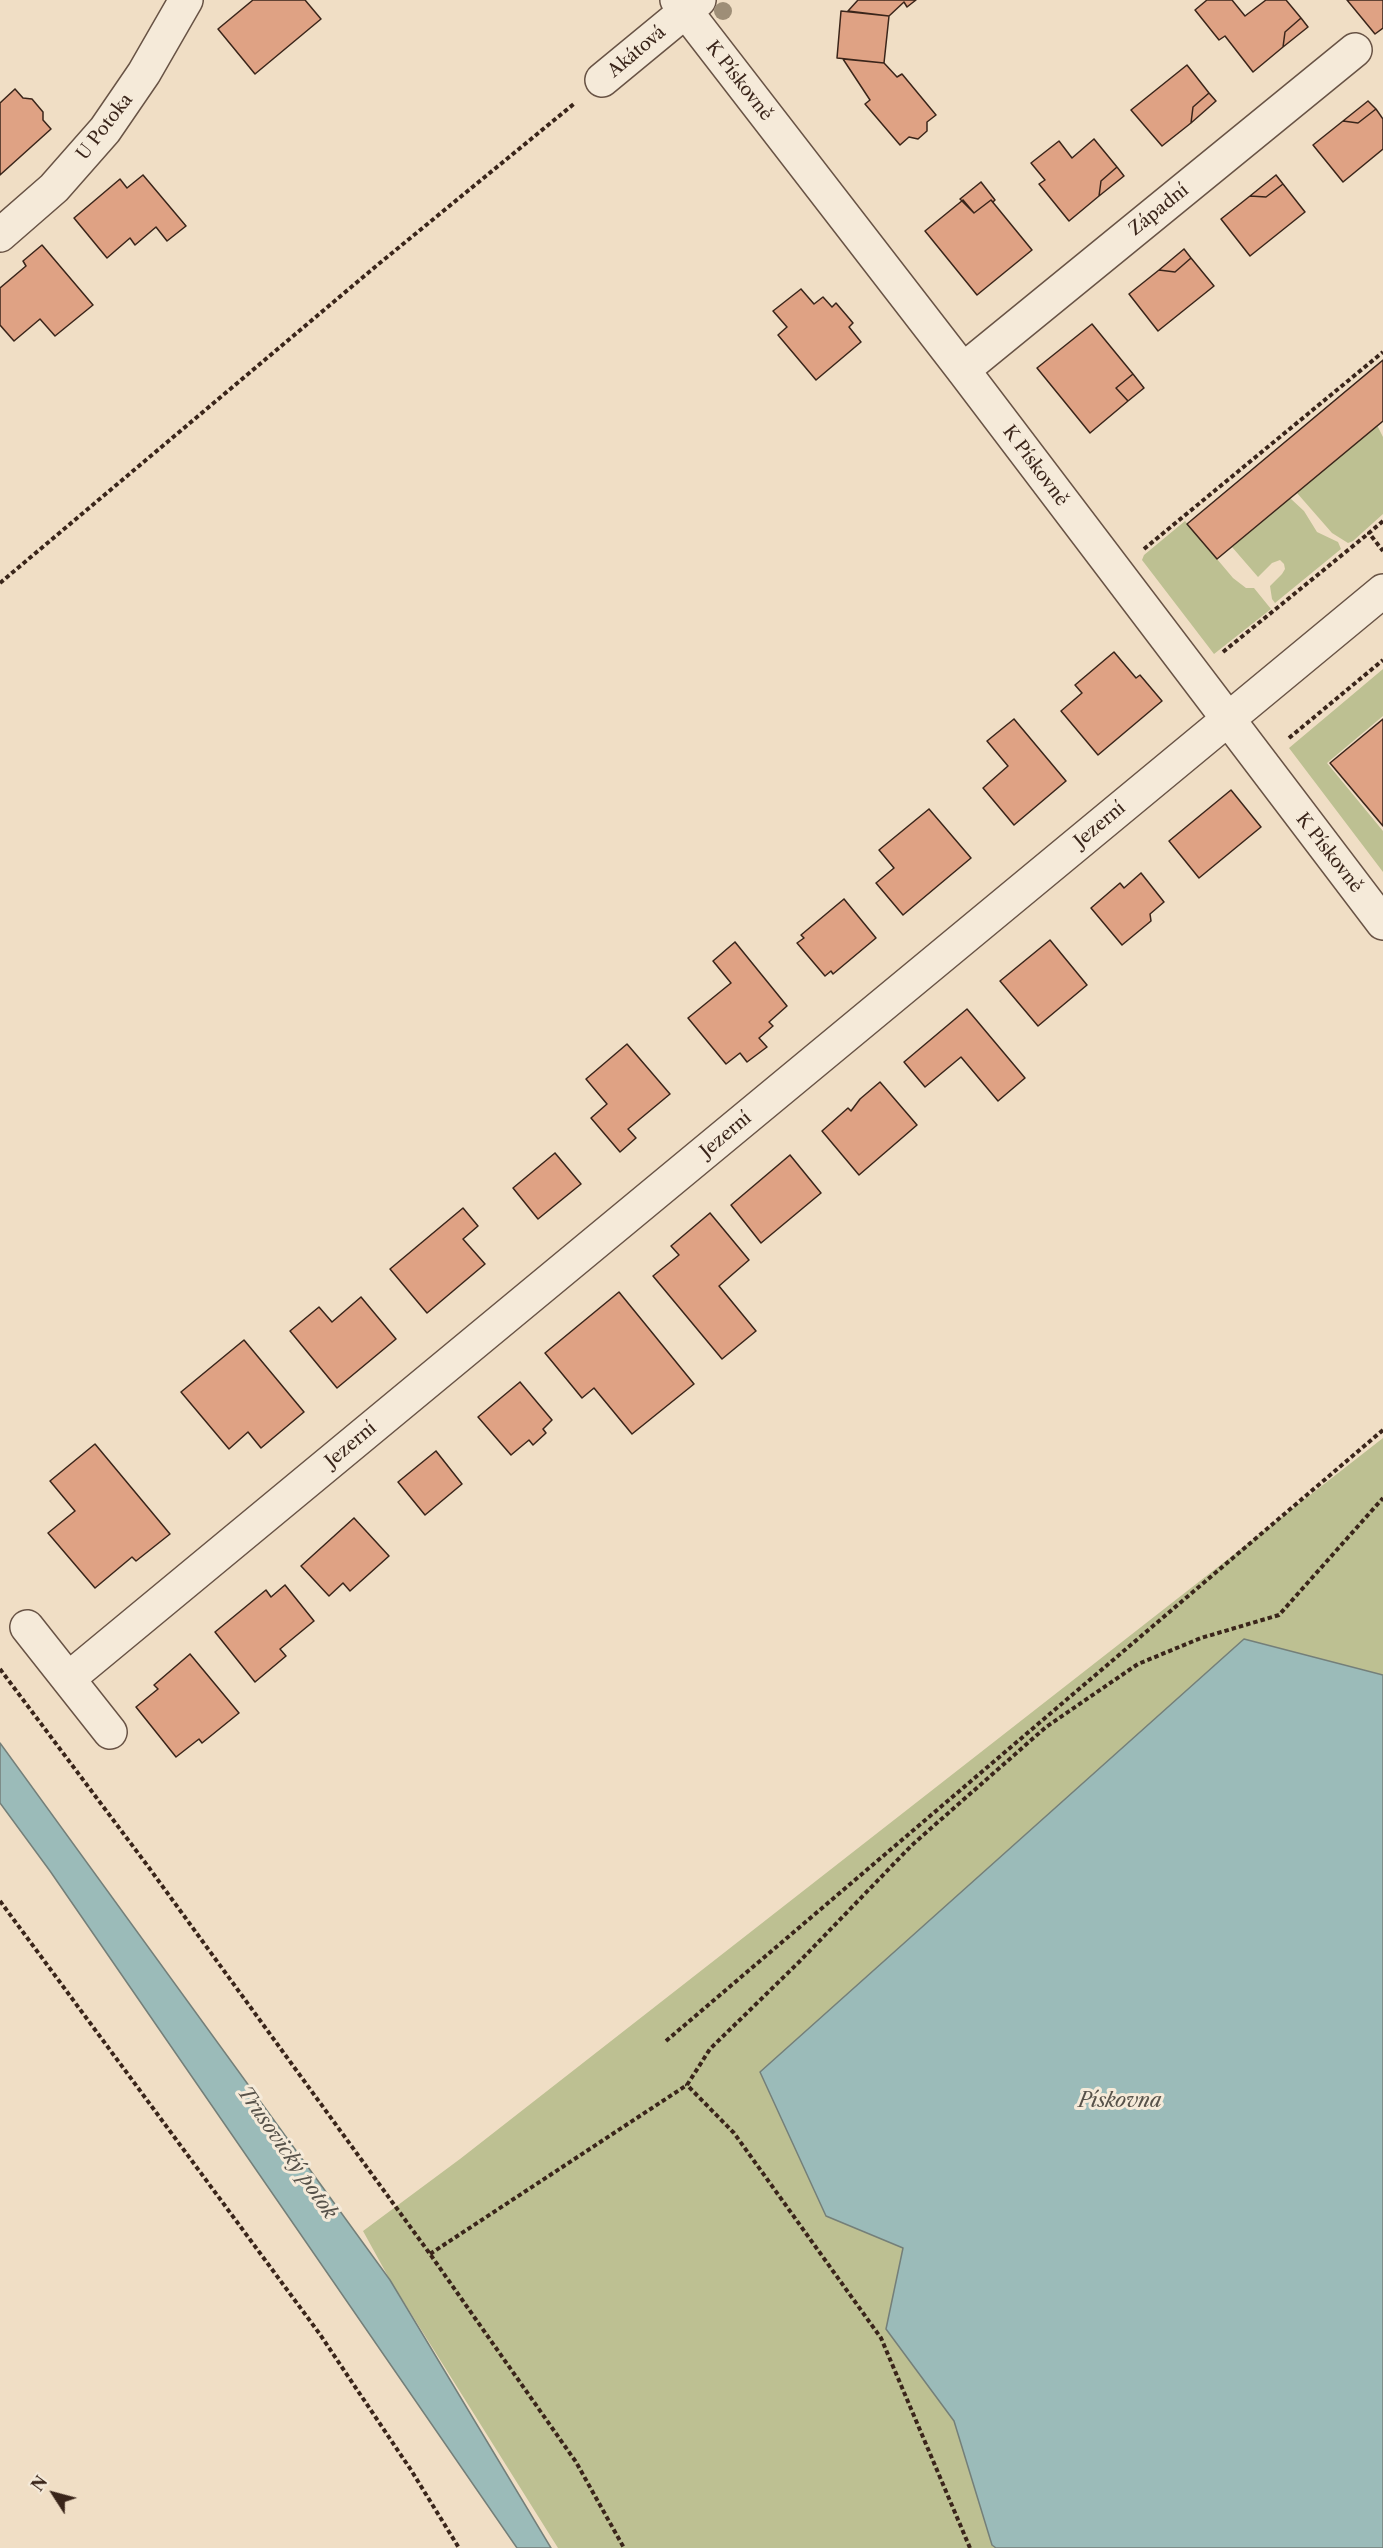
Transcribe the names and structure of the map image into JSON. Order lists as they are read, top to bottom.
{
  "streets": {
    "street": [
      "Akátová",
      "K Pískovně",
      "U Potoka",
      "Západní",
      "Jezerní"
    ]
  },
  "crossings": [
    ["Akátová", "K Pískovně"],
    ["K Pískovně", "Západní"],
    ["K Pískovně", "Jezerní"]
  ],
  "water": ["Pískovna", "Trusovický potok"],
  "north": "top left"
}
